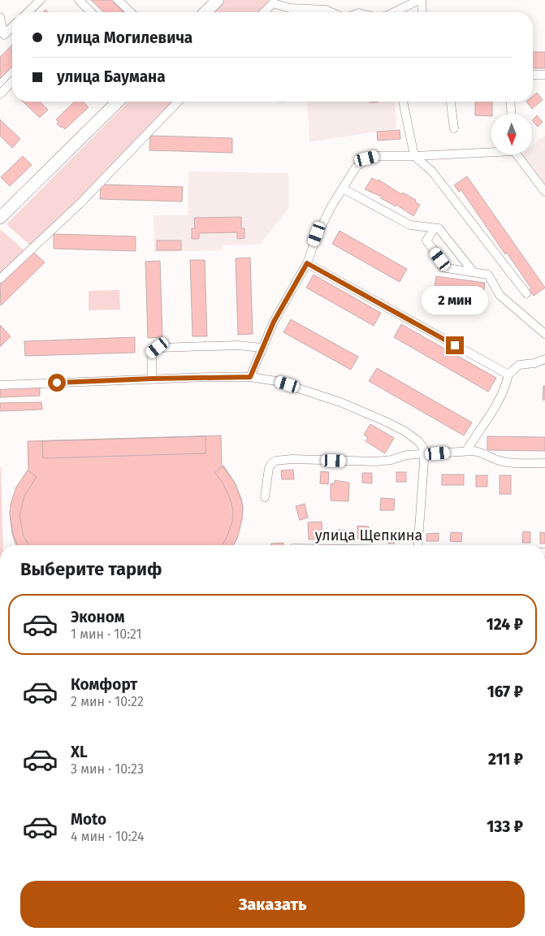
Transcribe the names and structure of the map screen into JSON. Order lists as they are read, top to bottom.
{
  "north": "bottom",
  "page": {
    "banner": ["улица Могилевича", "улица Баумана"],
    "bubble": "2 мин",
    "heading": "Выберите тариф",
    "list": [
      {
        "name": "Эконом",
        "note": "1 мин · 10:21",
        "value": "124 ₽"
      },
      {
        "name": "Комфорт",
        "note": "2 мин · 10:22",
        "value": "167 ₽"
      },
      {
        "name": "XL",
        "note": "3 мин · 10:23",
        "value": "211 ₽"
      },
      {
        "name": "Moto",
        "note": "4 мин · 10:24",
        "value": "133 ₽"
      }
    ],
    "buttons": "Заказать"
  }
}
